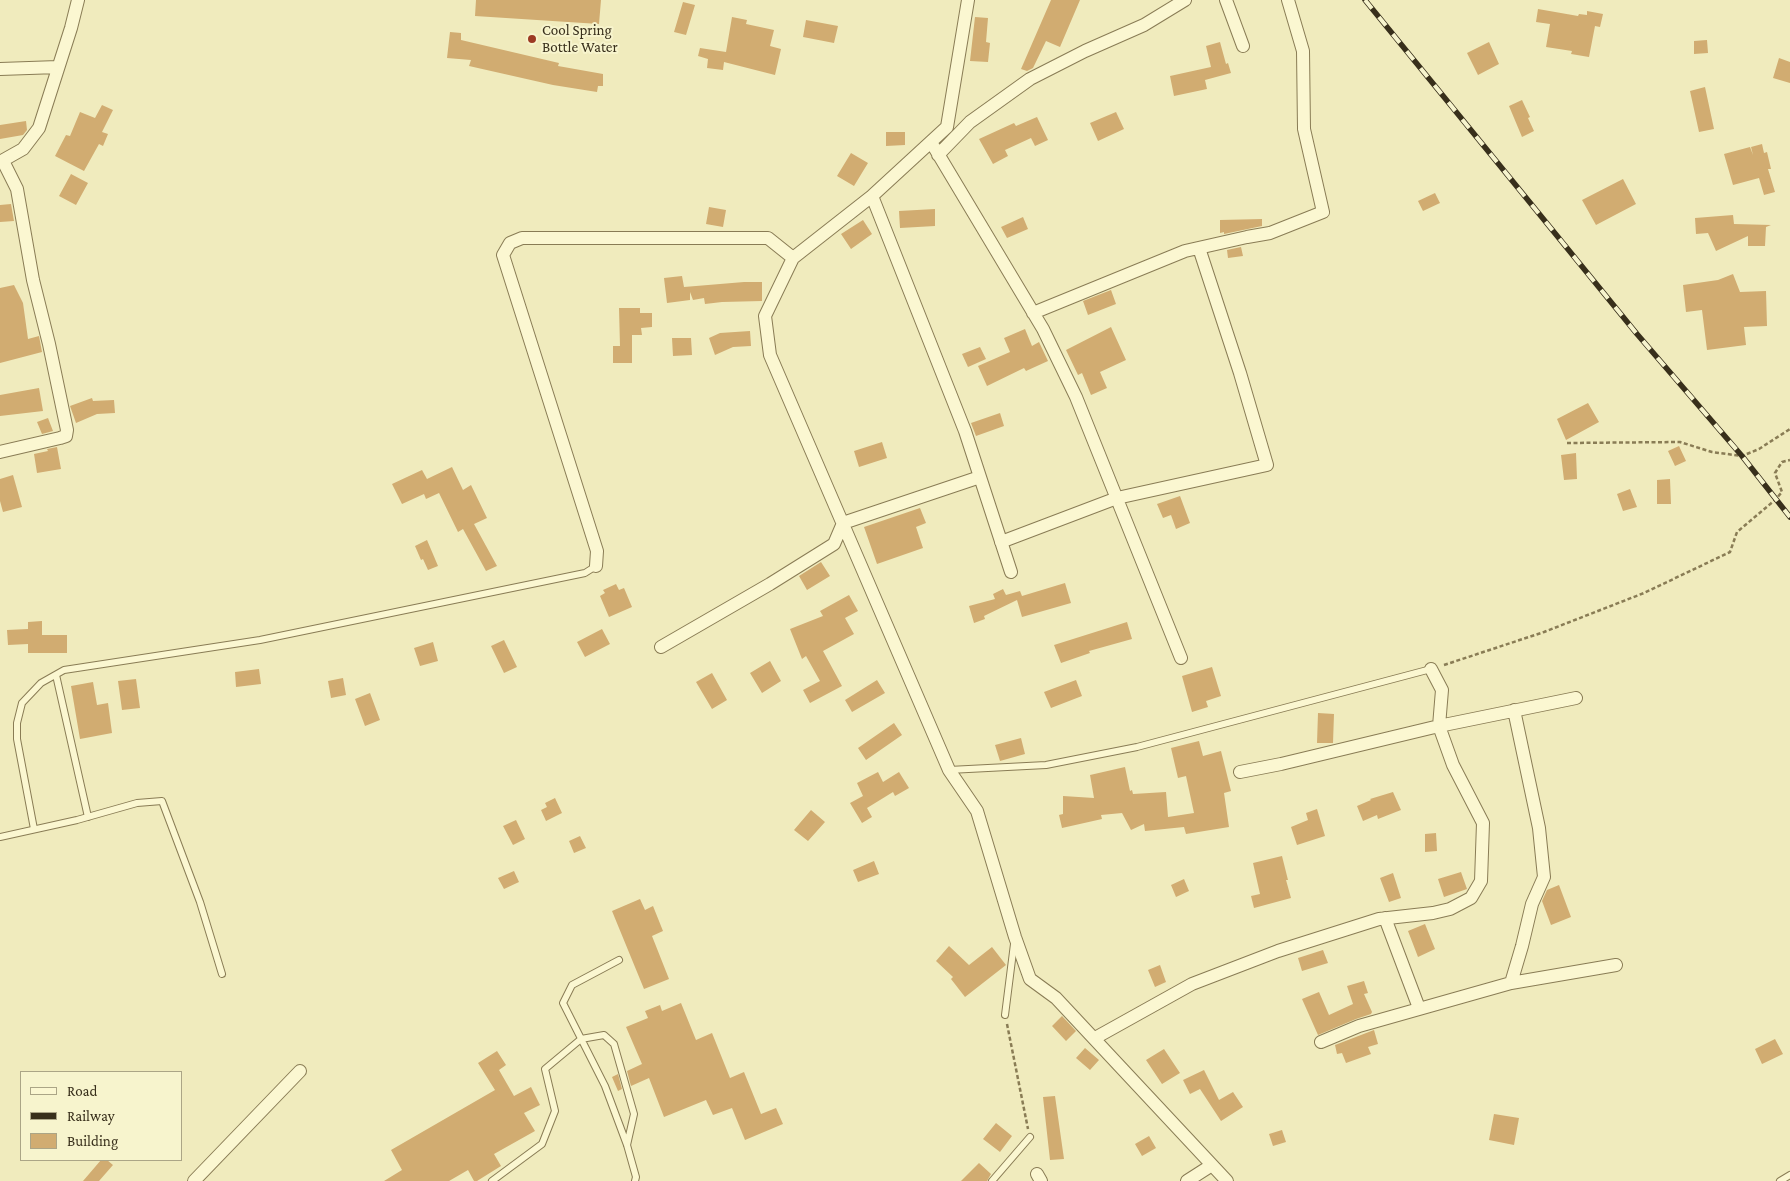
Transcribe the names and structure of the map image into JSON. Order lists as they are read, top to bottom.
{
  "places": ["Cool Spring Bottle Water"],
  "legend": ["Road", "Railway", "Building"]
}
